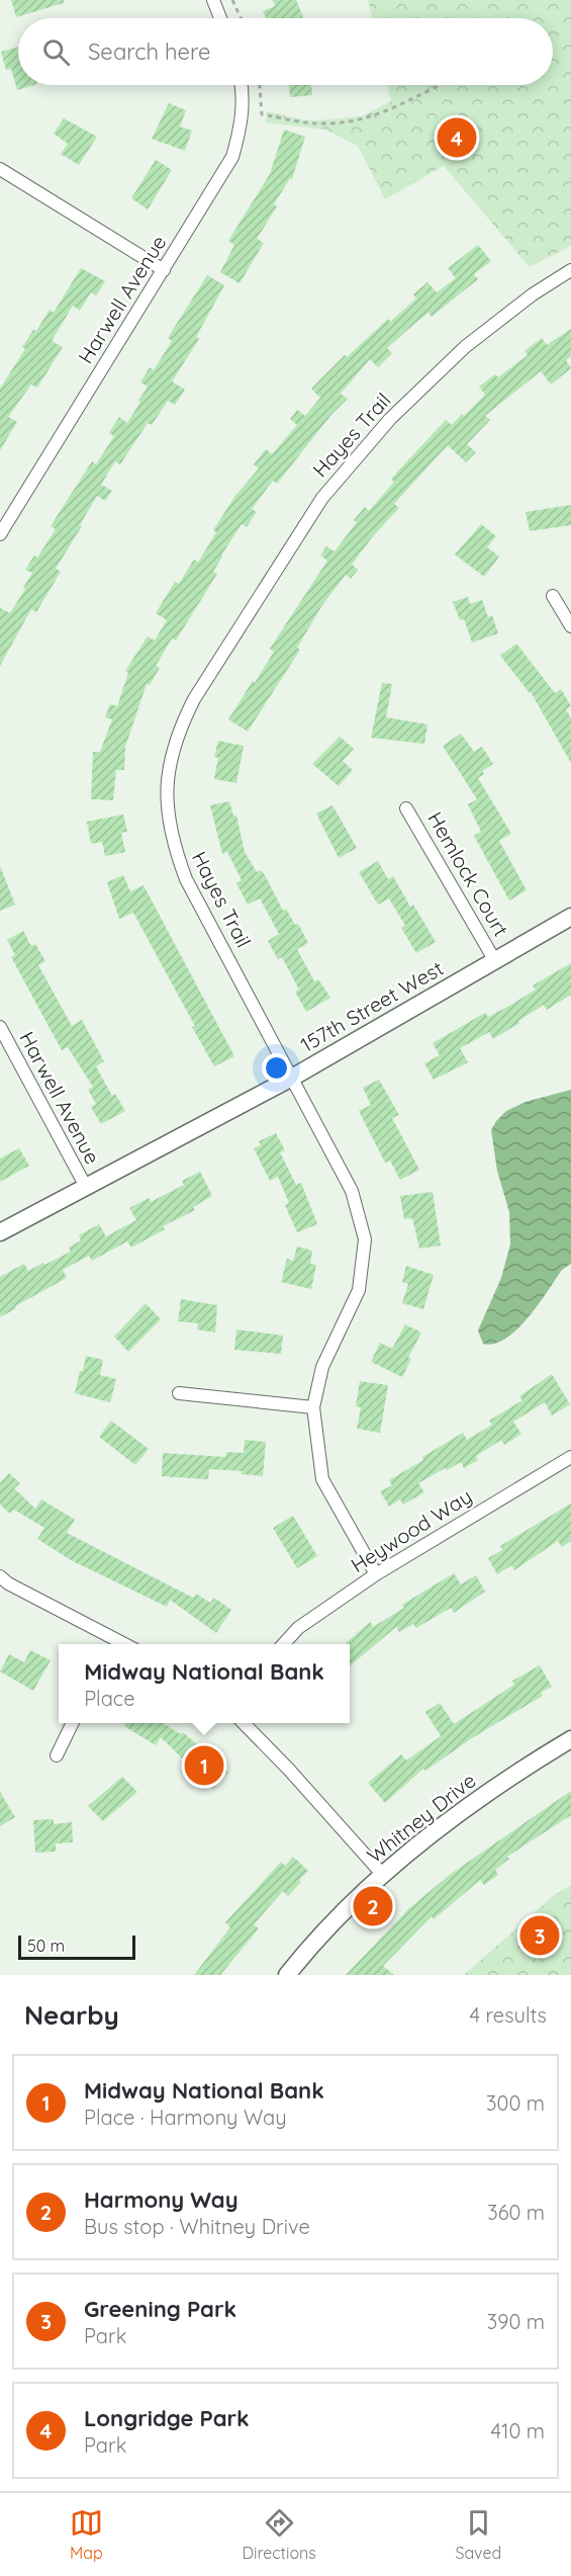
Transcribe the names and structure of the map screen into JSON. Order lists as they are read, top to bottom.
{
  "streets": {
    "street": [
      "Harwell Avenue",
      "Hayes Trail",
      "Hemlock Court",
      "157th Street West",
      "Heywood Way",
      "Whitney Drive"
    ]
  },
  "crossings": [
    ["Harwell Avenue", "157th Street West"],
    ["Hayes Trail", "157th Street West"],
    ["Hayes Trail", "Heywood Way"],
    ["Hemlock Court", "157th Street West"]
  ],
  "scale_bar": "50 m",
  "page": {
    "search": "Search here",
    "pins": [
      "4",
      "1",
      "2",
      "3"
    ],
    "popup": ["Midway National Bank", "Place"],
    "scale": "50 m",
    "heading": ["Nearby", "4 results"],
    "list": [
      {
        "mark": "1",
        "name": "Midway National Bank",
        "note": "Place · Harmony Way",
        "value": "300 m"
      },
      {
        "mark": "2",
        "name": "Harmony Way",
        "note": "Bus stop · Whitney Drive",
        "value": "360 m"
      },
      {
        "mark": "3",
        "name": "Greening Park",
        "note": "Park",
        "value": "390 m"
      },
      {
        "mark": "4",
        "name": "Longridge Park",
        "note": "Park",
        "value": "410 m"
      }
    ],
    "nav": ["Map", "Directions", "Saved"]
  }
}
